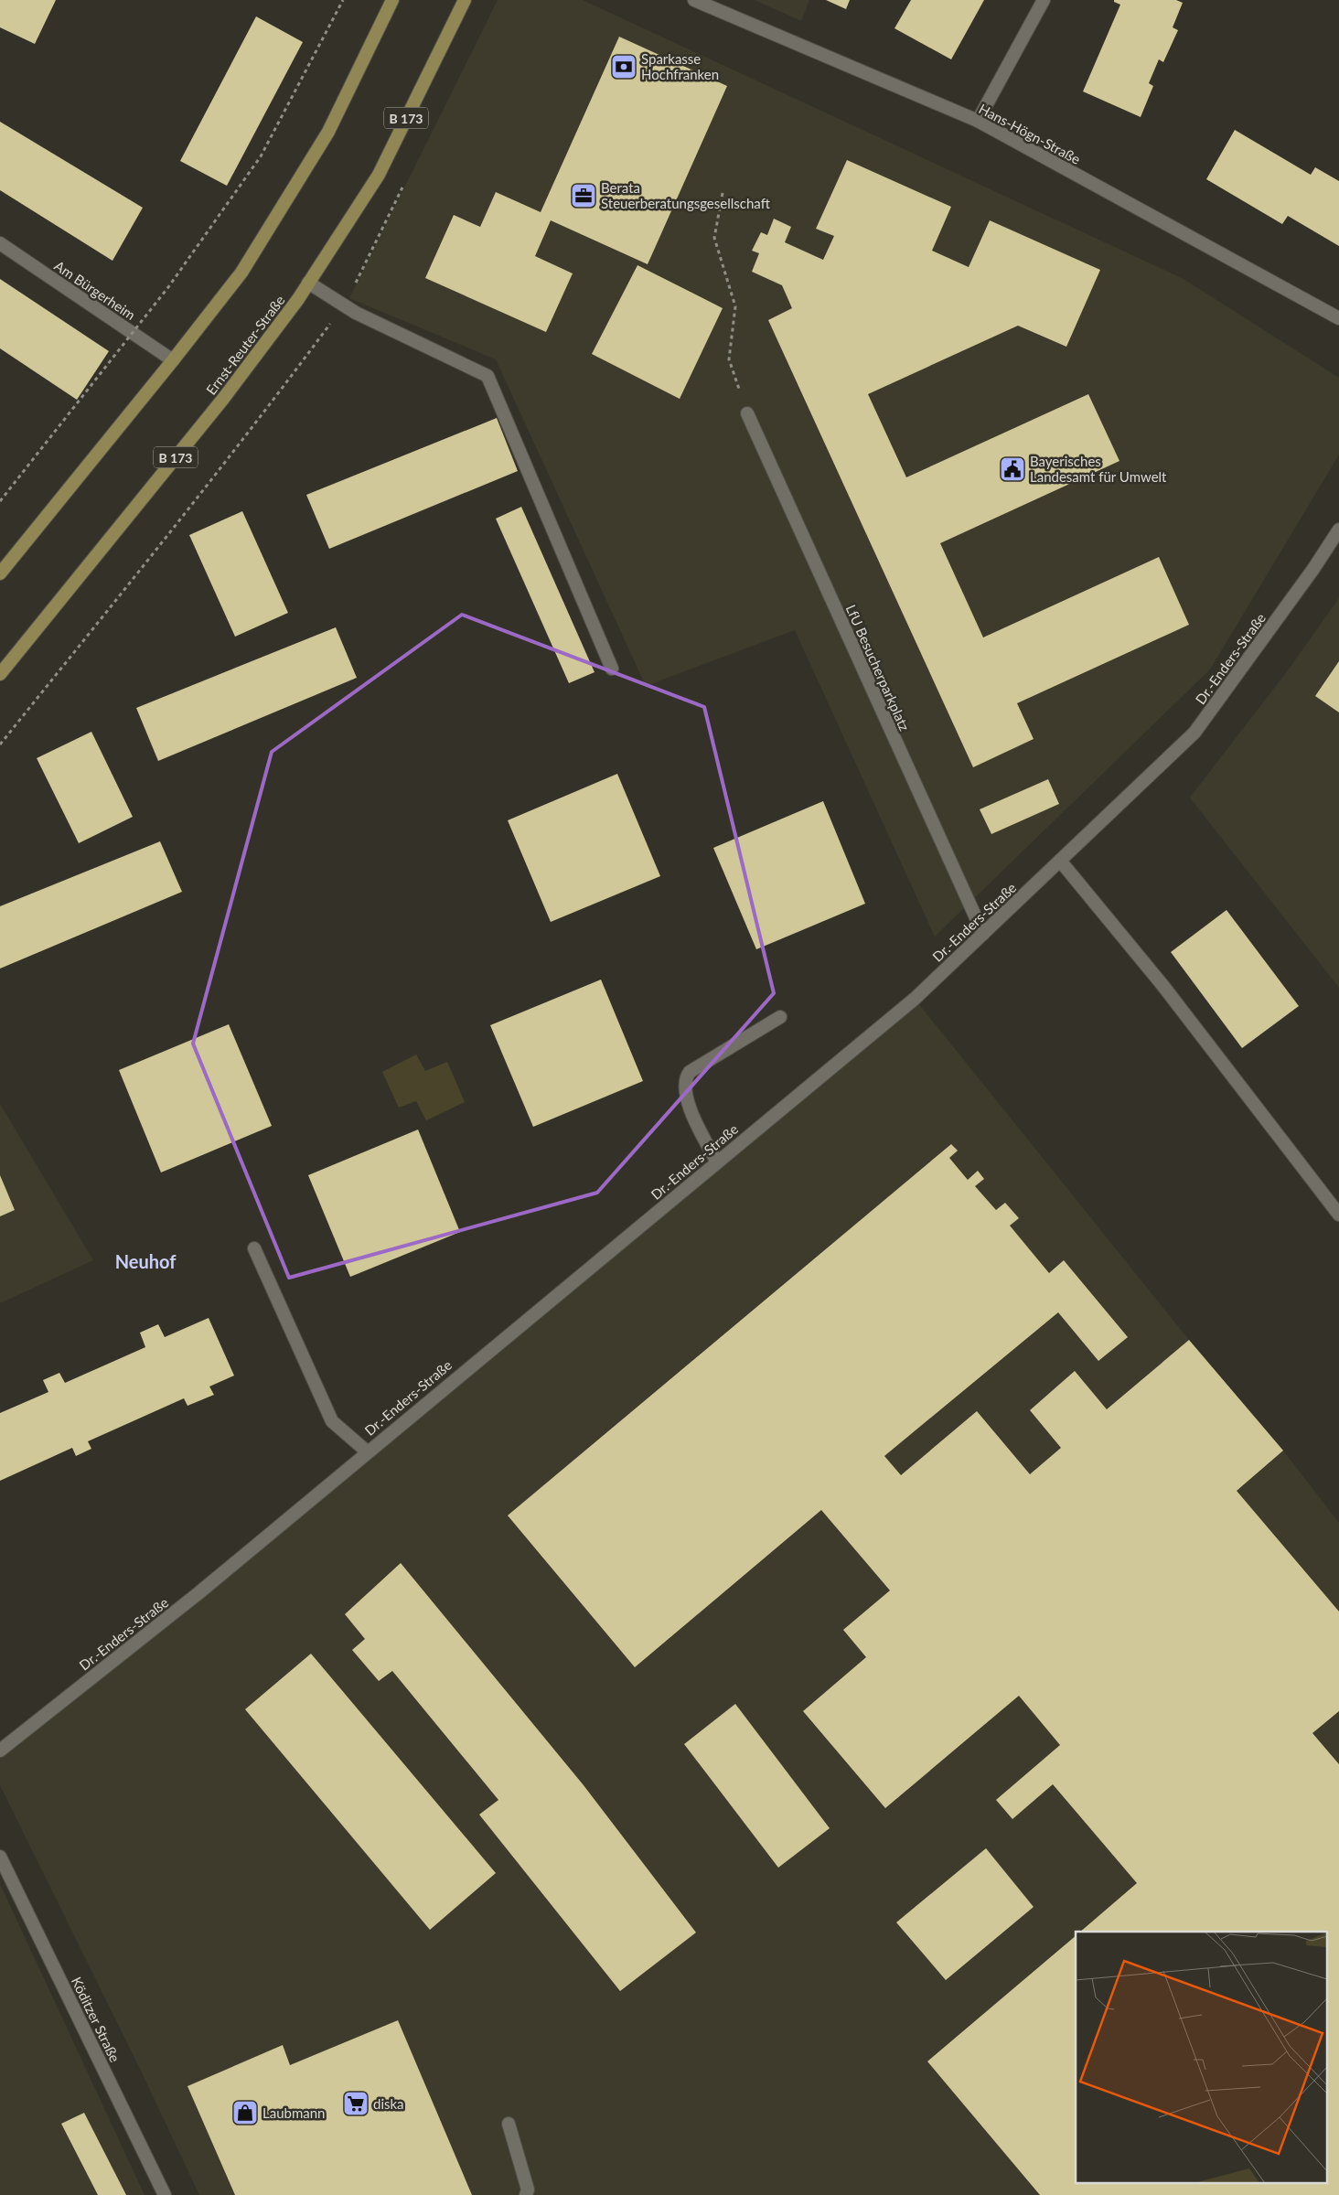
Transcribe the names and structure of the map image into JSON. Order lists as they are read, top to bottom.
{
  "streets": {
    "main road": ["B 173", "Ernst-Reuter-Straße"],
    "street": [
      "Hans-Högn-Straße",
      "Am Bürgerheim",
      "Dr.-Enders-Straße",
      "LfU Besucherparkplatz",
      "Köditzer Straße"
    ]
  },
  "crossings": [
    ["Dr.-Enders-Straße", "LfU Besucherparkplatz"]
  ],
  "districts": ["Neuhof"],
  "places": {
    "bank": ["Sparkasse Hochfranken"],
    "office": ["Berata Steuerberatungsgesellschaft"],
    "public building": ["Bayerisches Landesamt für Umwelt"],
    "supermarket": ["diska"],
    "shop": ["Laubmann"]
  }
}
